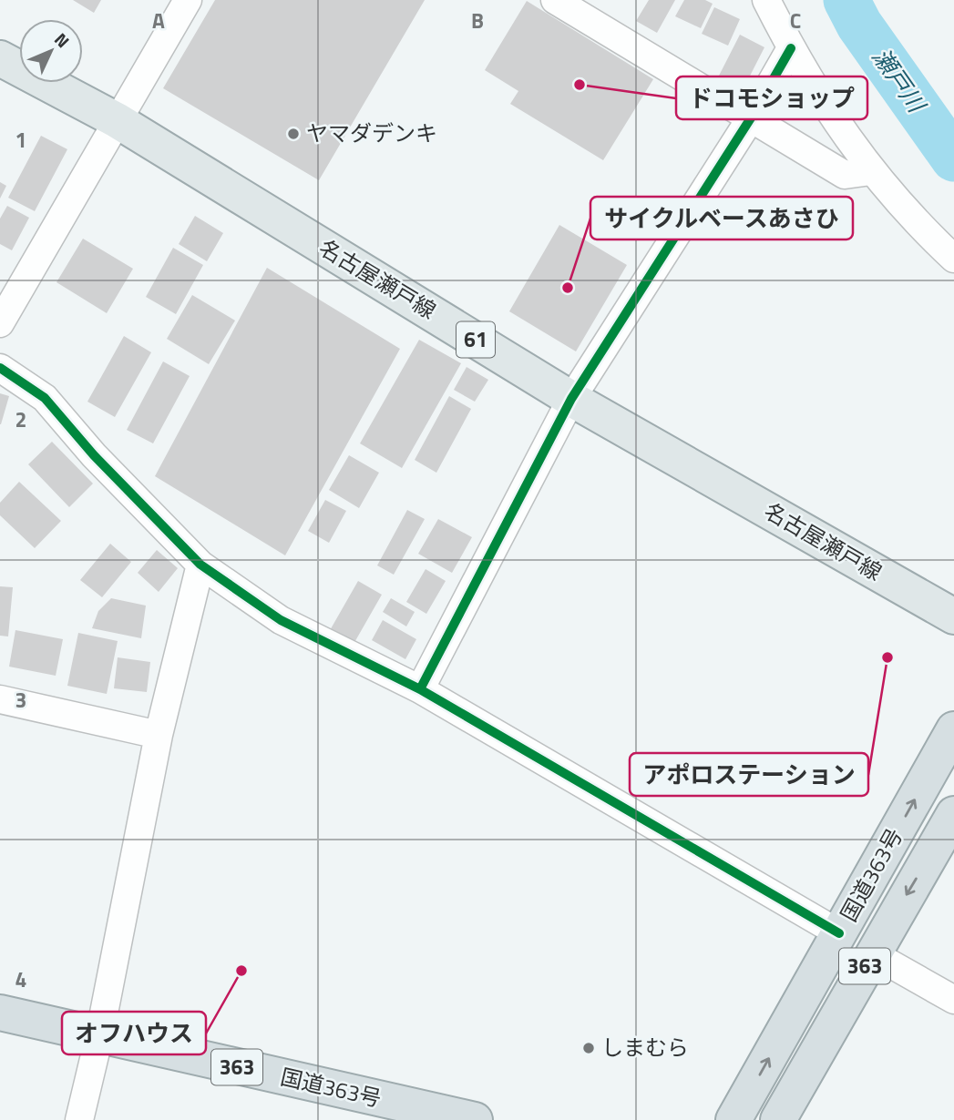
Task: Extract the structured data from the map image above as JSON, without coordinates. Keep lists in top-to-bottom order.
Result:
{
  "streets": {
    "highway": ["国道363号", "363"],
    "main road": ["名古屋瀬戸線", "61"]
  },
  "water": ["瀬戸川"],
  "places": [
    "ドコモショップ",
    "ヤマダデンキ",
    "サイクルベースあさひ",
    "アポロステーション",
    "オフハウス",
    "しまむら"
  ],
  "north": "top right",
  "grid": {
    "columns": ["A", "B", "C"],
    "rows": [
      "1",
      "2",
      "3",
      "4"
    ]
  }
}
